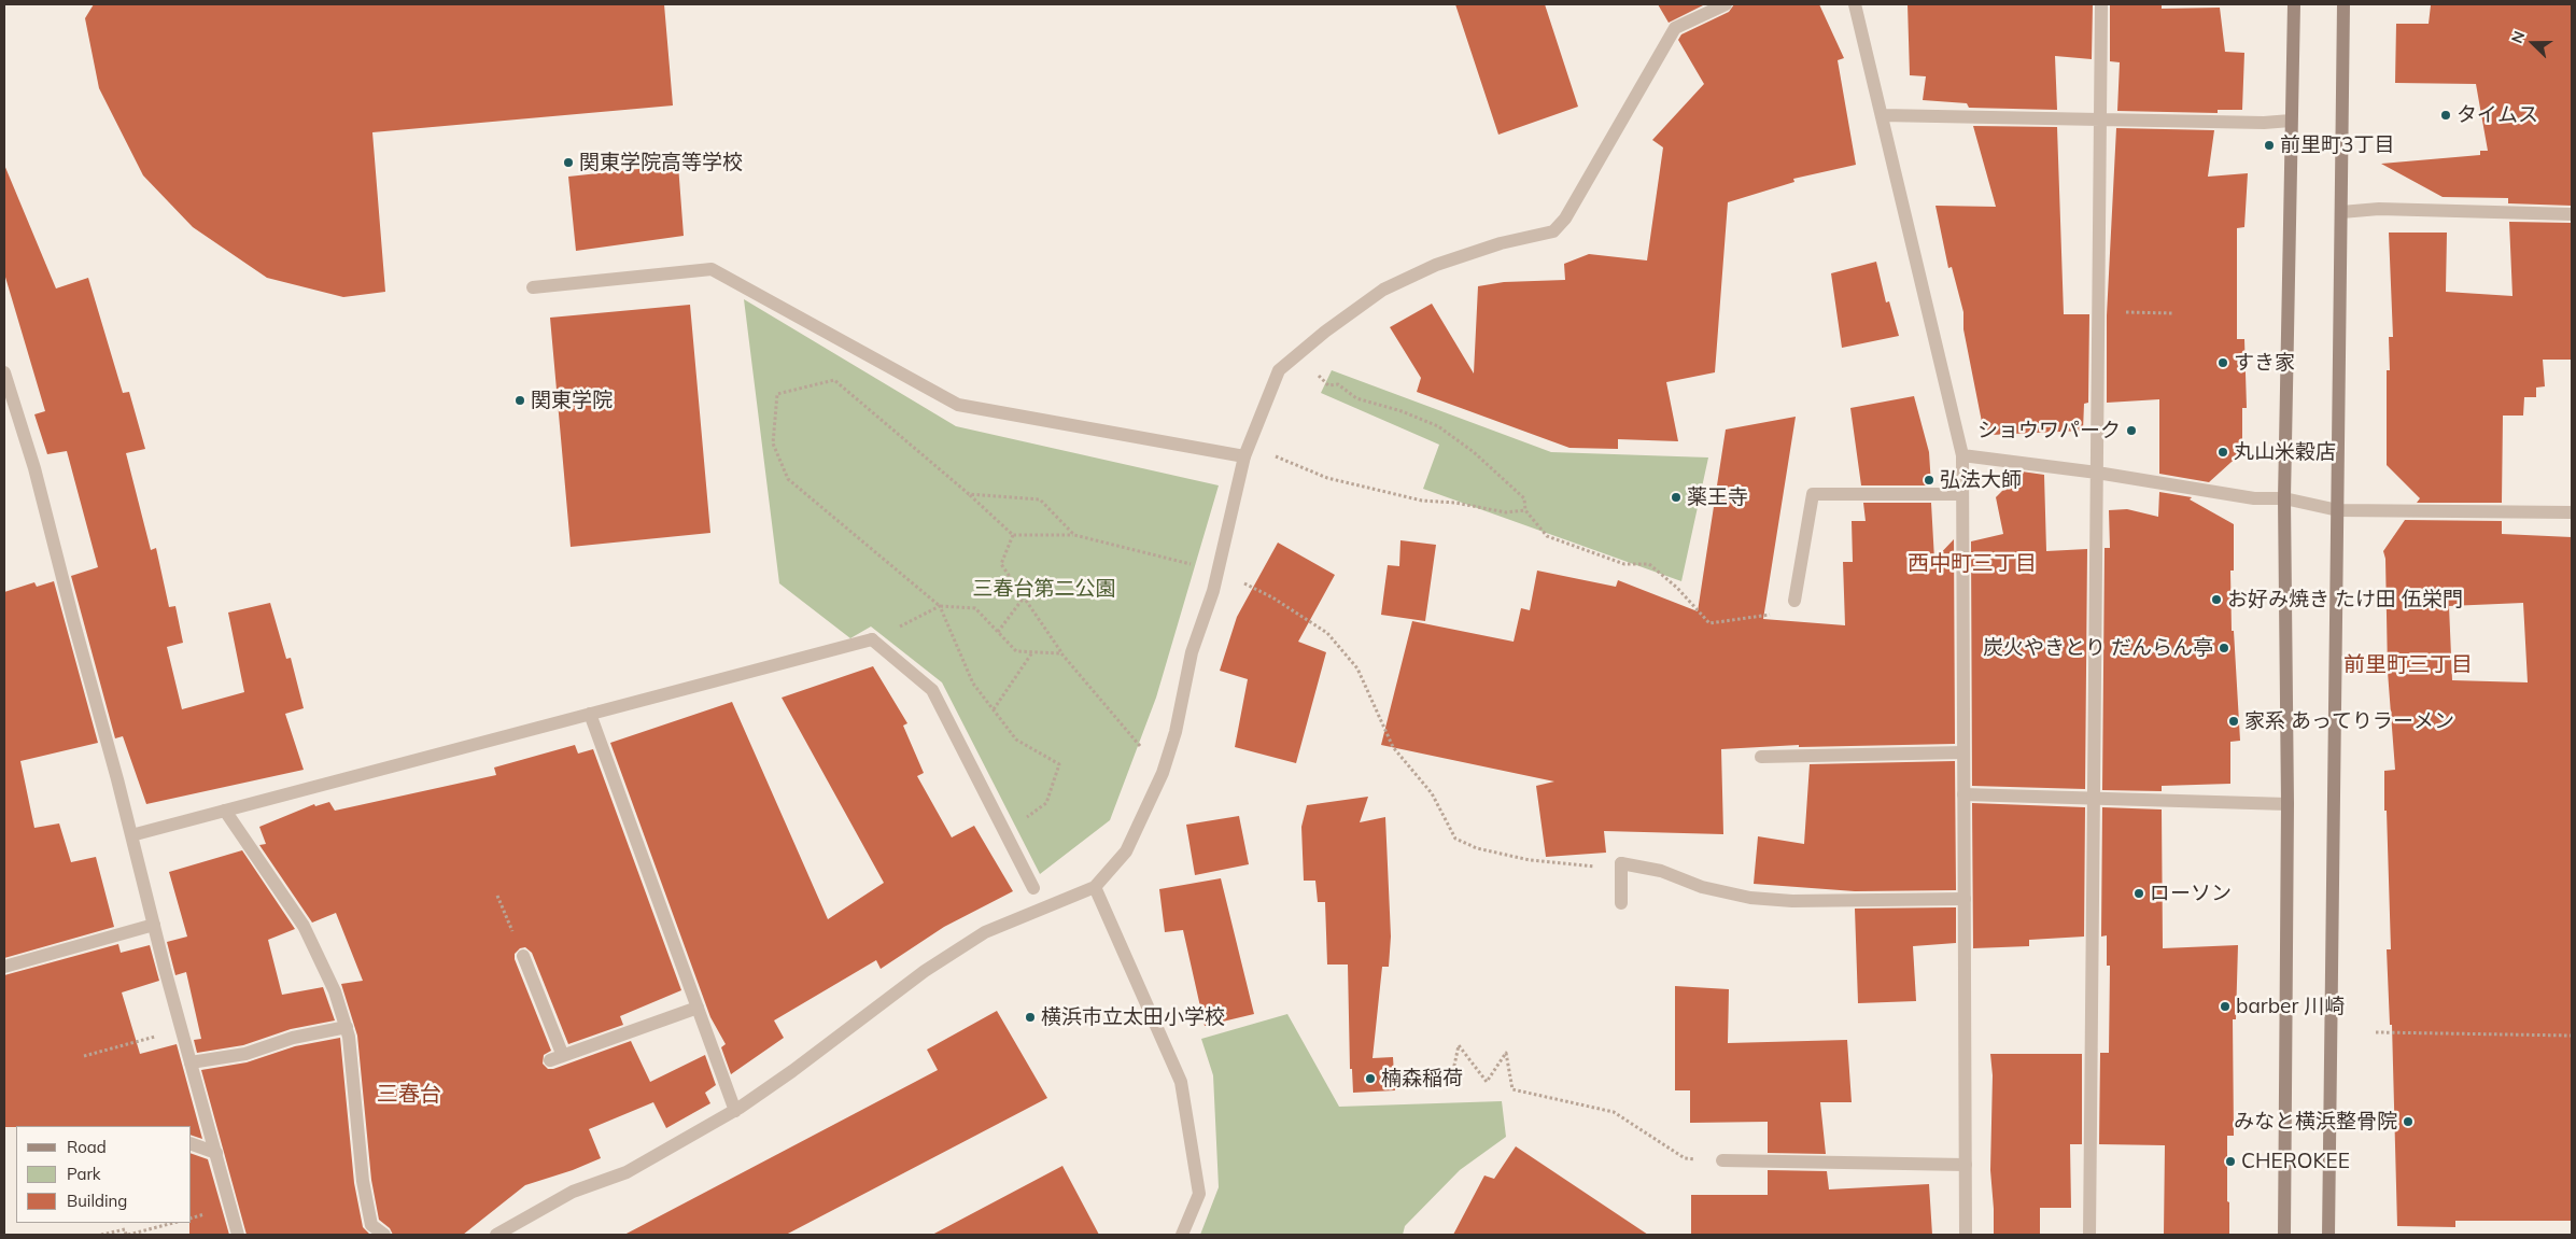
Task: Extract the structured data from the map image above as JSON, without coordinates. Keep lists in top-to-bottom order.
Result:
{
  "districts": ["西中町三丁目", "前里町三丁目", "三春台"],
  "parks": ["三春台第二公園"],
  "places": [
    "タイムス",
    "前里町3丁目",
    "関東学院高等学校",
    "すき家",
    "関東学院",
    "ショウワパーク",
    "丸山米穀店",
    "弘法大師",
    "薬王寺",
    "お好み焼き たけ田 伍栄門",
    "炭火やきとり だんらん亭",
    "家系 あってりラーメン",
    "ローソン",
    "barber 川崎",
    "横浜市立太田小学校",
    "楠森稲荷",
    "みなと横浜整骨院",
    "CHEROKEE"
  ],
  "legend": ["Road", "Park", "Building"],
  "north": "left"
}
